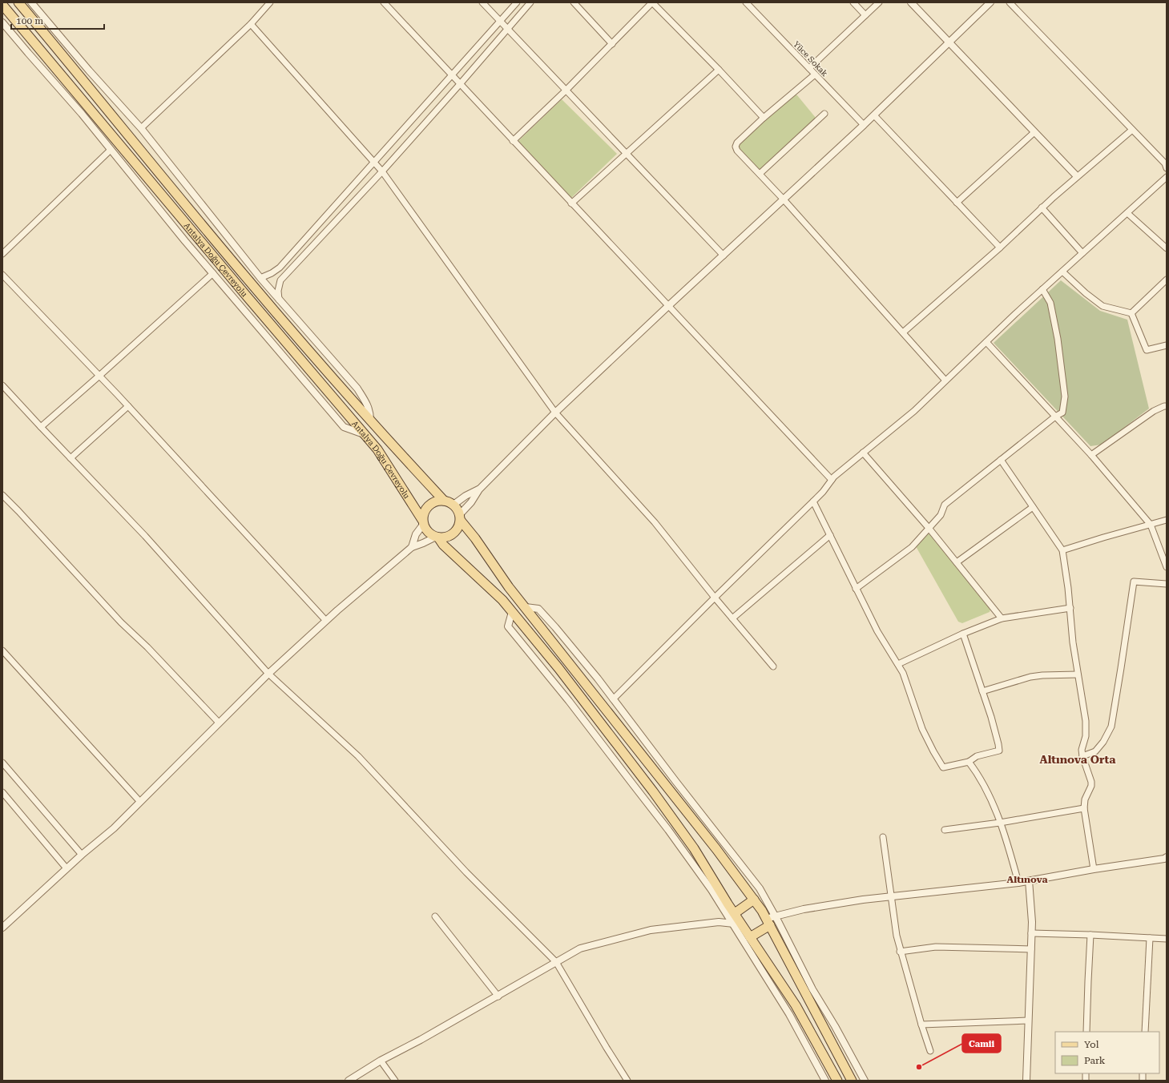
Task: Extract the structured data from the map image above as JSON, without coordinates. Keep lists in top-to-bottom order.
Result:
{
  "streets": {
    "main road": ["Antalya Doğu Çevreyolu"],
    "street": ["Yüce Sokak"]
  },
  "districts": ["Altınova Orta", "Altınova"],
  "places": ["Camii"],
  "legend": ["Yol", "Park"],
  "scale_bar": "100 m"
}
